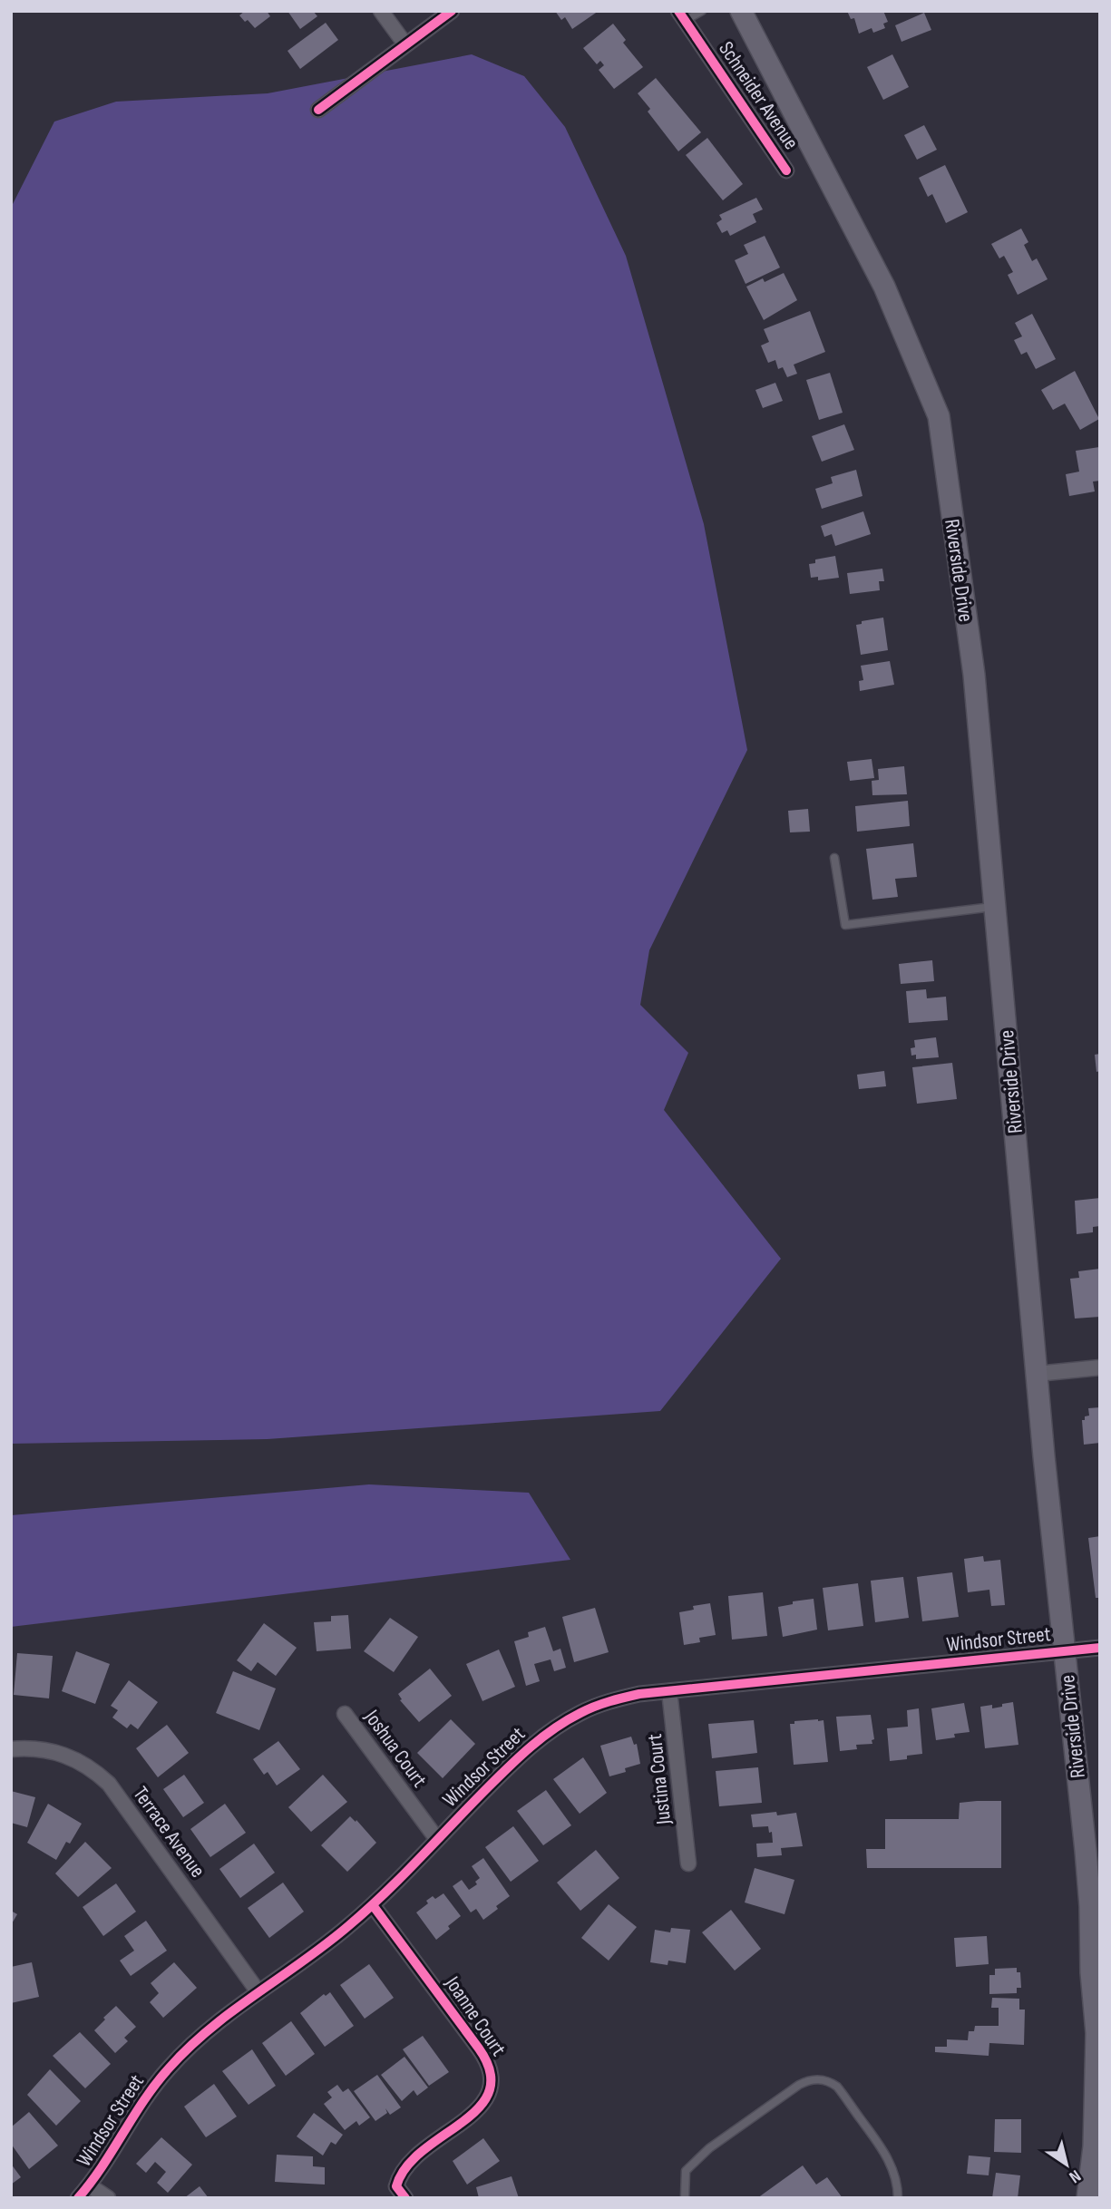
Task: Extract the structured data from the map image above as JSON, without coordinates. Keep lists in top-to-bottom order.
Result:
{
  "streets": {
    "main road": ["Riverside Drive"],
    "street": [
      "Schneider Avenue",
      "Windsor Street",
      "Joshua Court",
      "Justina Court",
      "Terrace Avenue",
      "Joanne Court"
    ]
  },
  "crossings": [
    ["Riverside Drive", "Windsor Street"],
    ["Windsor Street", "Joshua Court"],
    ["Windsor Street", "Justina Court"],
    ["Windsor Street", "Terrace Avenue"],
    ["Windsor Street", "Joanne Court"]
  ],
  "north": "bottom right"
}
